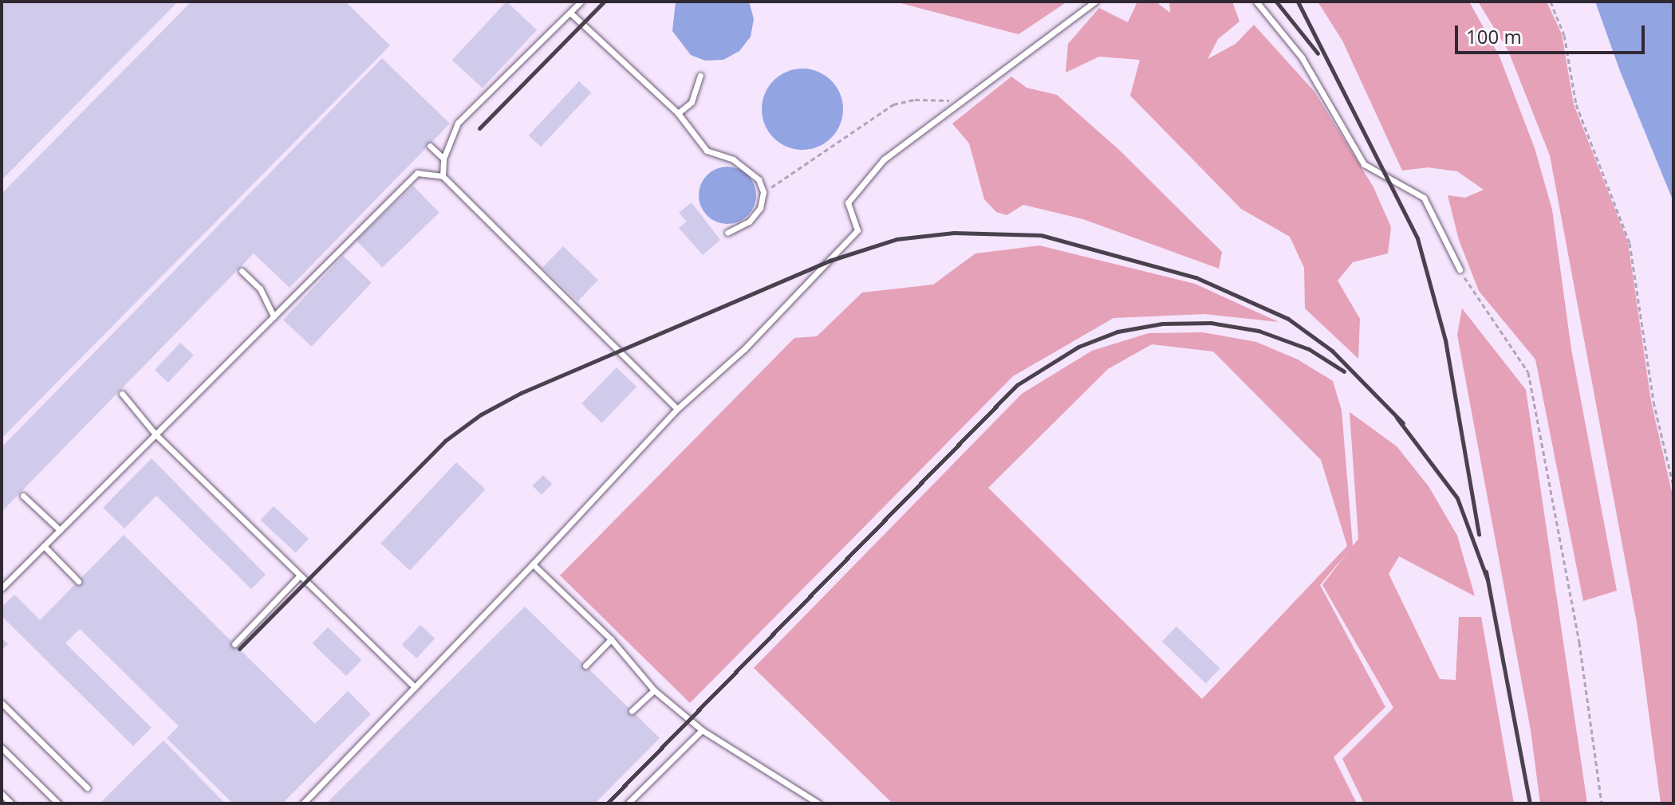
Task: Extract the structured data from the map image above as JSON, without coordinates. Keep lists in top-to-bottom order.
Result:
{
  "scale_bar": "100 m"
}
